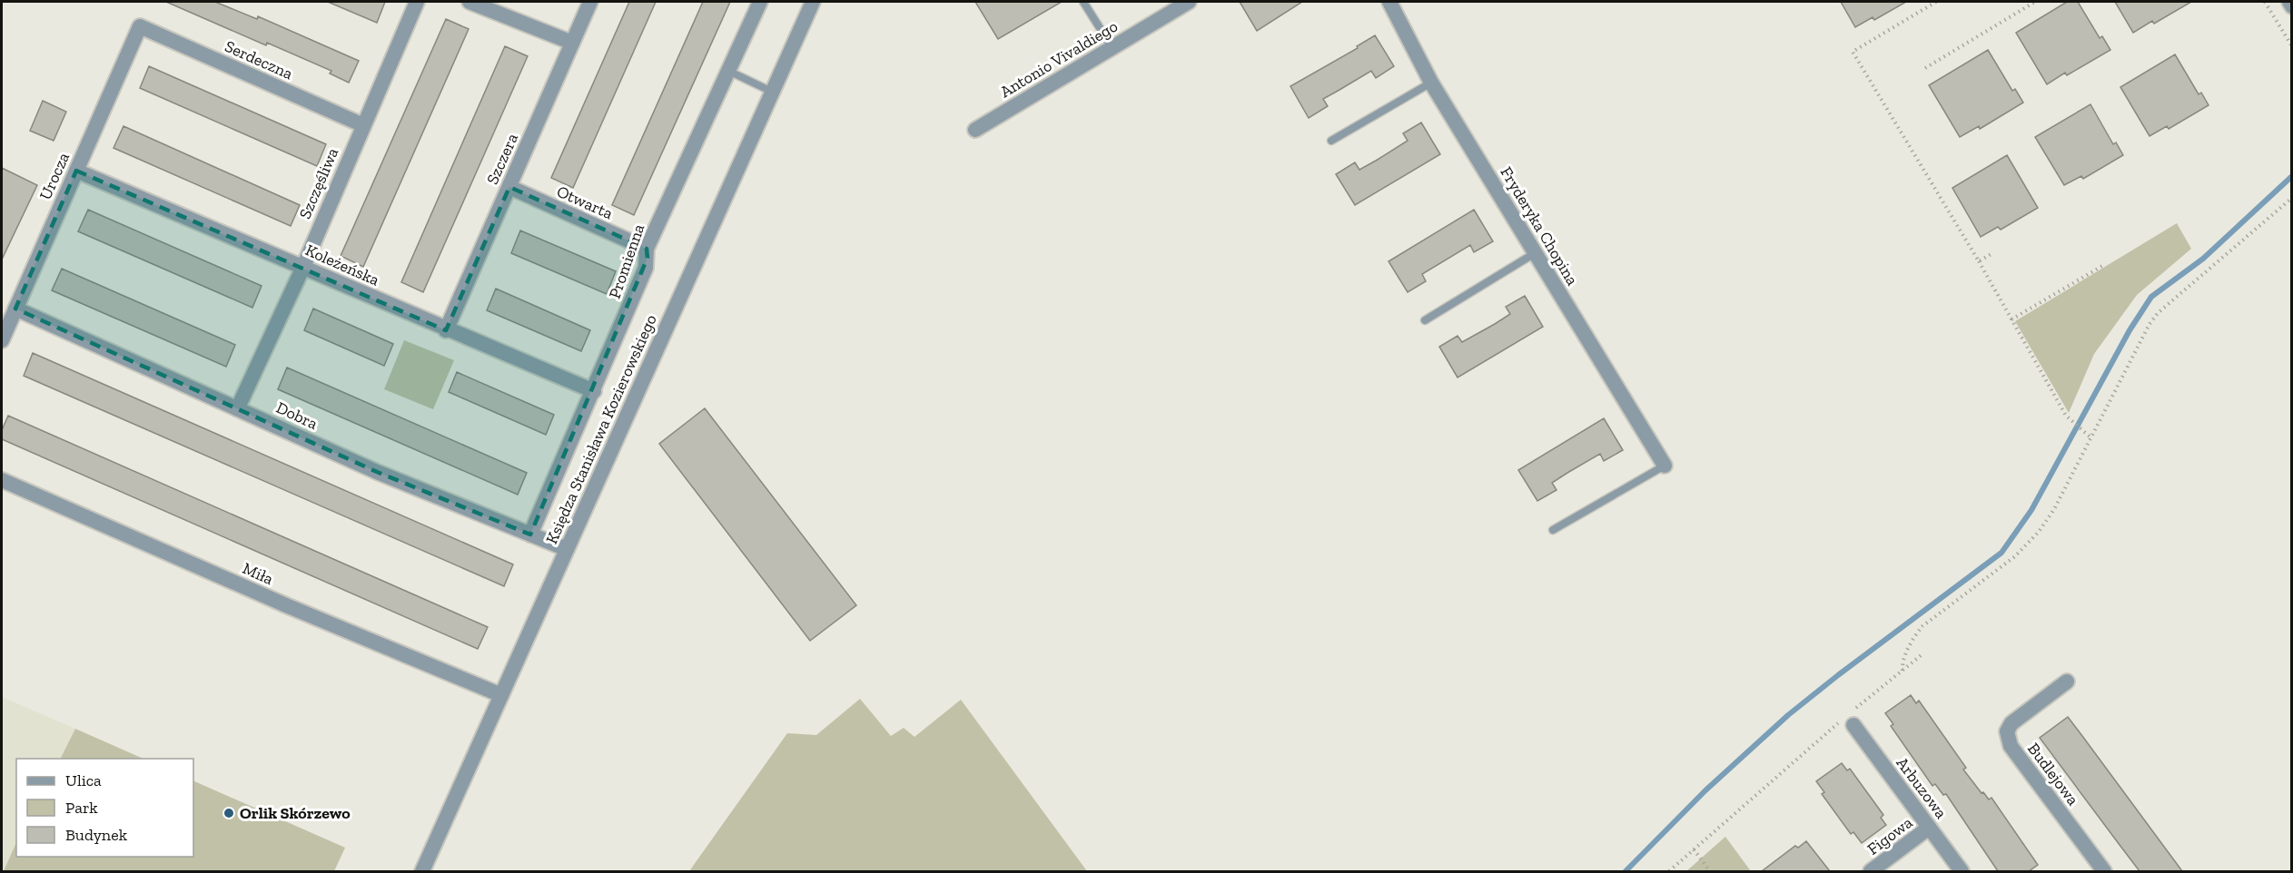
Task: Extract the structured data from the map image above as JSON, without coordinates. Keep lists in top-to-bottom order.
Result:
{
  "streets": {
    "street": [
      "Antonio Vivaldiego",
      "Serdeczna",
      "Szczera",
      "Urocza",
      "Szczęśliwa",
      "Otwarta",
      "Fryderyka Chopina",
      "Promienna",
      "Koleżeńska",
      "Dobra",
      "Księdza Stanisława Kozierowskiego",
      "Miła",
      "Budlejowa",
      "Arbuzowa",
      "Figowa"
    ]
  },
  "crossings": [
    ["Serdeczna", "Urocza"],
    ["Serdeczna", "Szczęśliwa"],
    ["Szczera", "Otwarta"],
    ["Szczera", "Koleżeńska"],
    ["Urocza", "Koleżeńska"],
    ["Urocza", "Dobra"],
    ["Szczęśliwa", "Koleżeńska"],
    ["Szczęśliwa", "Dobra"],
    ["Otwarta", "Promienna"],
    ["Promienna", "Koleżeńska"],
    ["Promienna", "Dobra"],
    ["Dobra", "Księdza Stanisława Kozierowskiego"],
    ["Księdza Stanisława Kozierowskiego", "Miła"],
    ["Arbuzowa", "Figowa"]
  ],
  "places": ["Orlik Skórzewo"],
  "legend": ["Ulica", "Park", "Budynek"]
}
